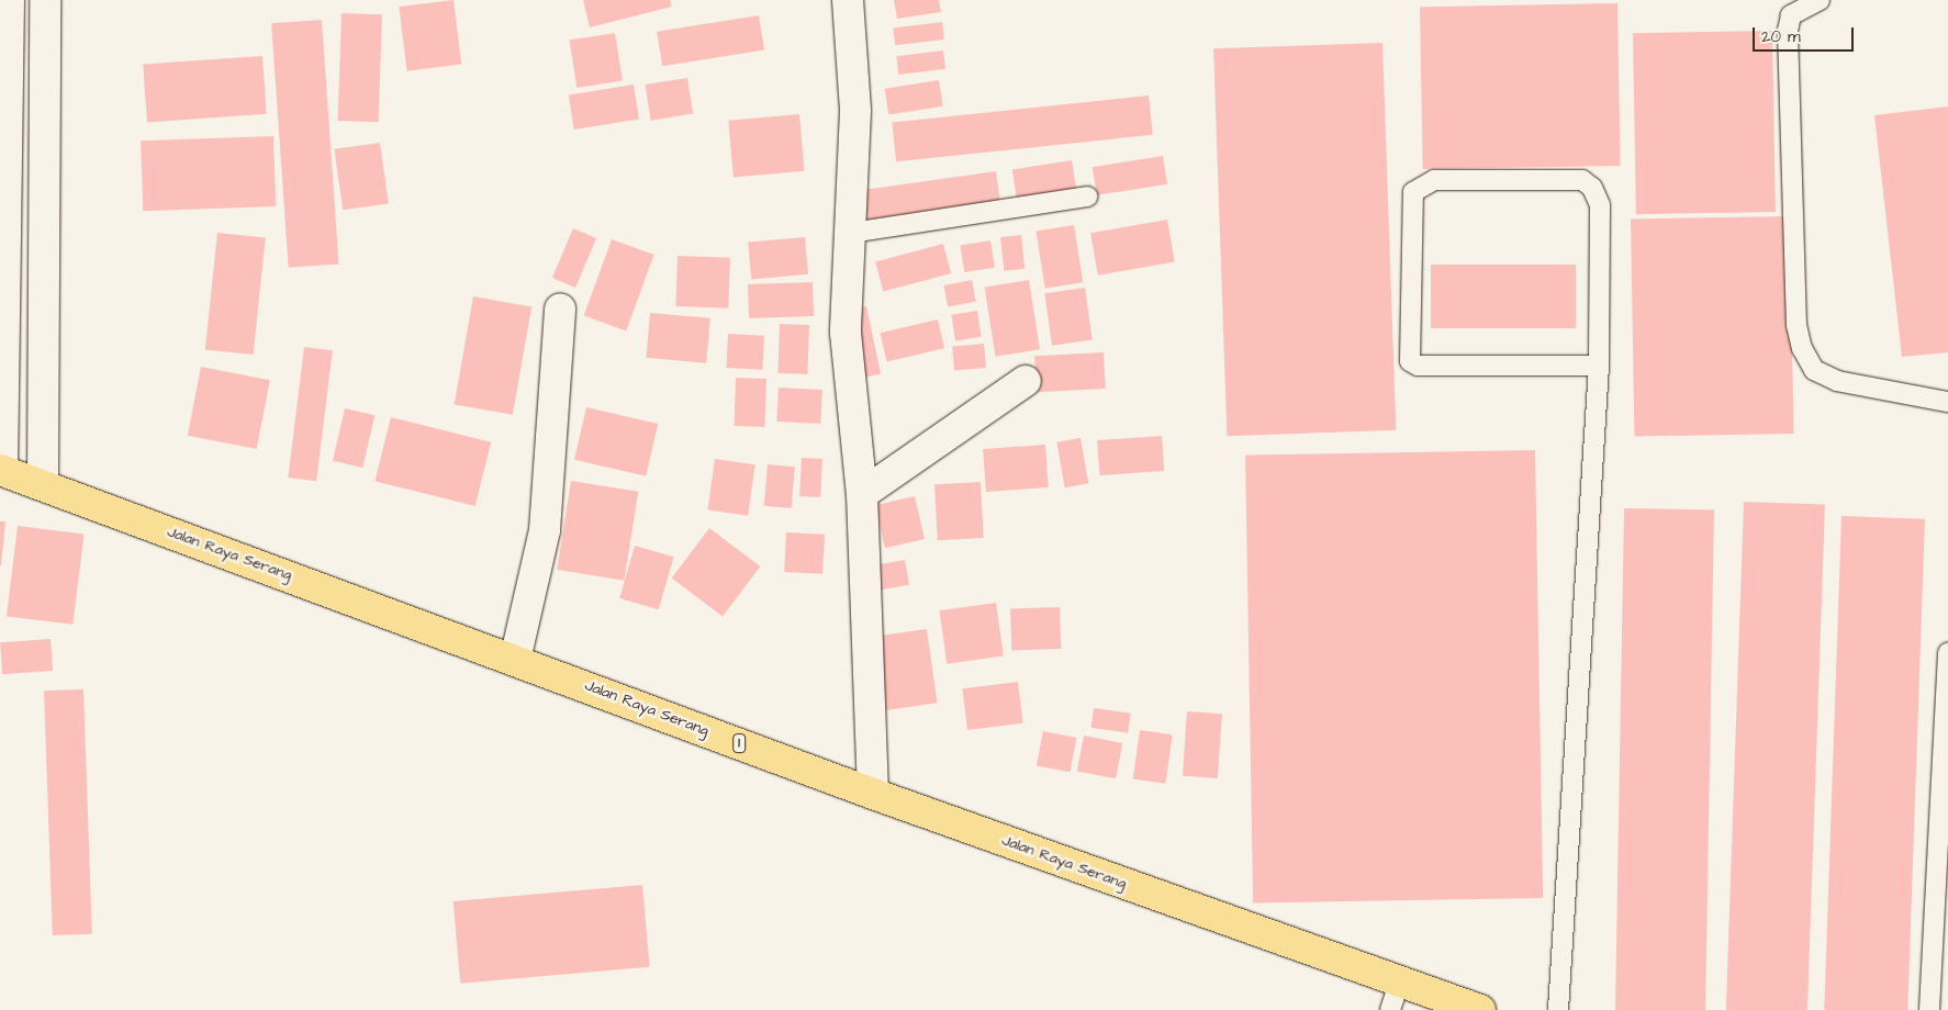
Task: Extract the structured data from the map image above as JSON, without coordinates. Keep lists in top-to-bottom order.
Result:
{
  "streets": {
    "highway": ["Jalan Raya Serang", "1"]
  },
  "scale_bar": "20 m"
}
